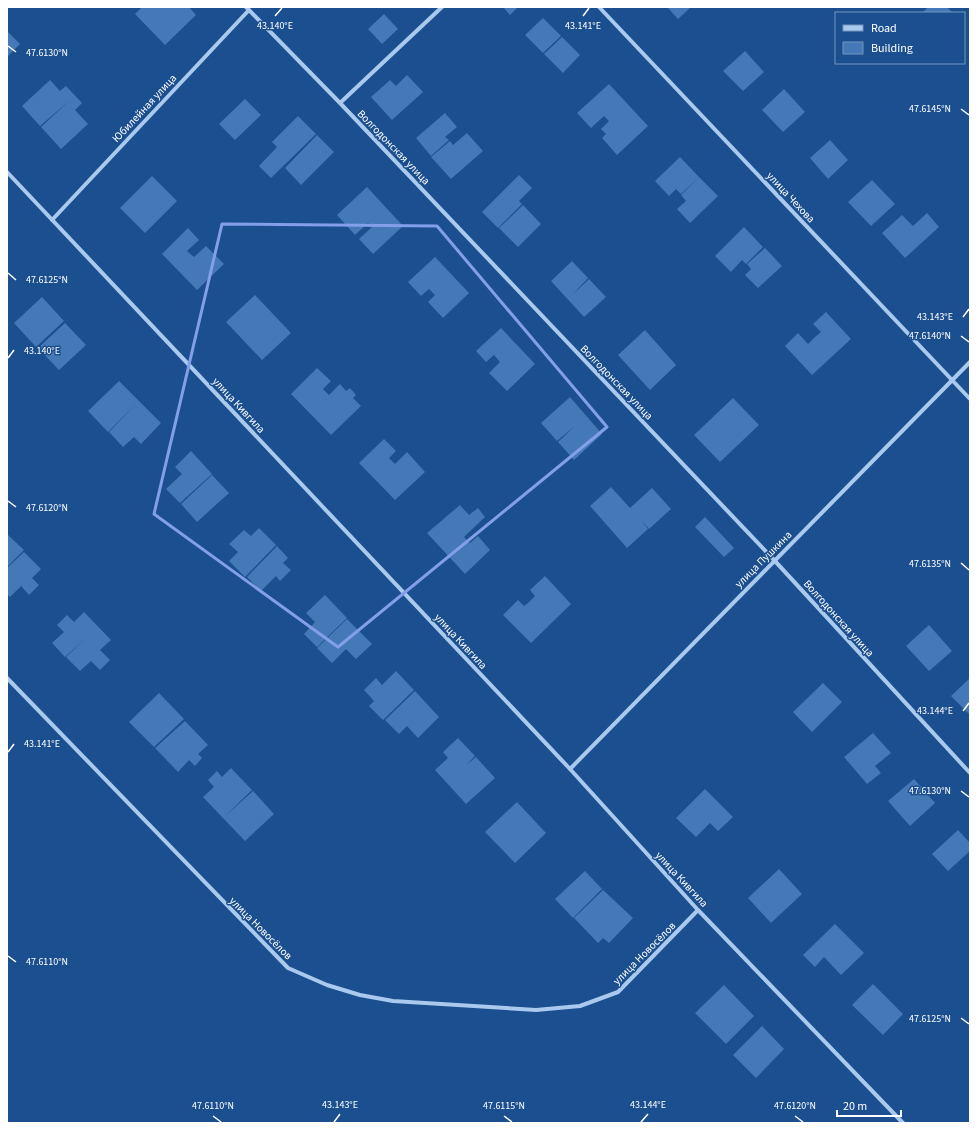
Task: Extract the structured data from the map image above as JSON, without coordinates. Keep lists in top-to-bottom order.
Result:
{
  "streets": {
    "street": [
      "Юбилейная улица",
      "Волгодонская улица",
      "улица Чехова",
      "улица Кивгила",
      "улица Пушкина",
      "улица Новосёлов"
    ]
  },
  "crossings": [
    ["Юбилейная улица", "Волгодонская улица"],
    ["Юбилейная улица", "улица Кивгила"],
    ["Волгодонская улица", "улица Пушкина"],
    ["улица Чехова", "улица Пушкина"],
    ["улица Кивгила", "улица Пушкина"],
    ["улица Кивгила", "улица Новосёлов"]
  ],
  "legend": ["Road", "Building"],
  "scale_bar": "20 m",
  "coordinates": [
    "43.140°E",
    "43.141°E",
    "47.6130°N",
    "47.6145°N",
    "47.6125°N",
    "43.143°E",
    "47.6140°N",
    "47.6120°N",
    "47.6135°N",
    "43.144°E",
    "47.6110°N",
    "47.6115°N"
  ]
}
